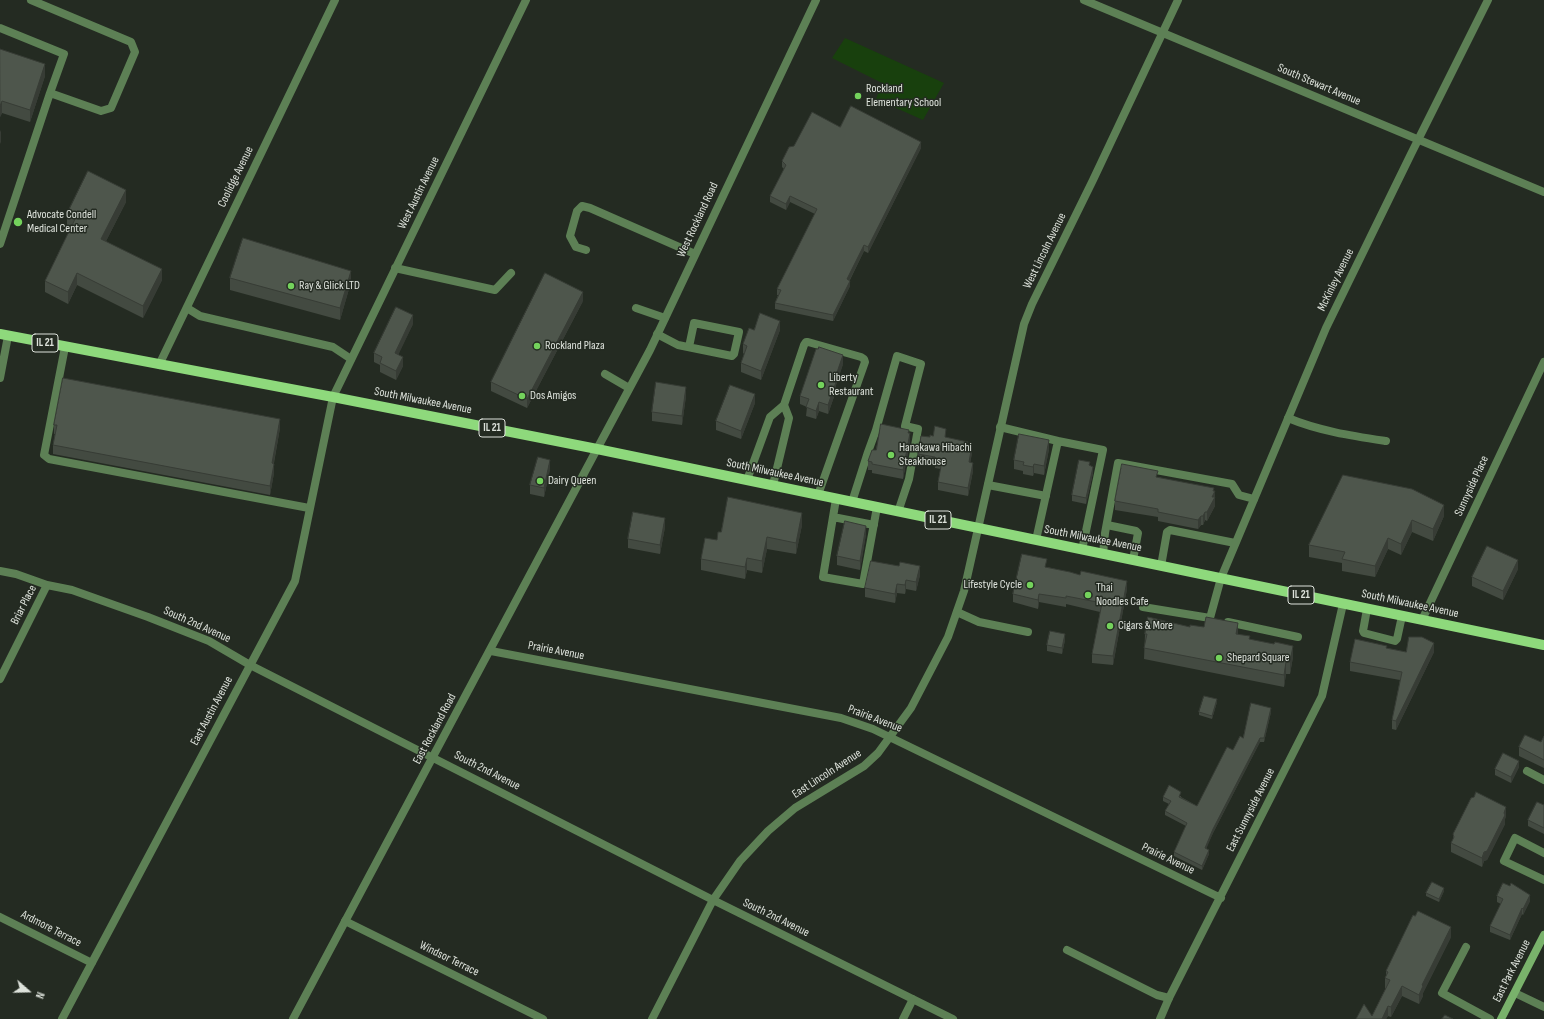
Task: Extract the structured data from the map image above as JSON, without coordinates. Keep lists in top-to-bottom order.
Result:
{
  "streets": {
    "main road": ["IL 21", "South Milwaukee Avenue", "East Park Avenue"],
    "street": [
      "South Stewart Avenue",
      "Coolidge Avenue",
      "West Austin Avenue",
      "West Rockland Road",
      "West Lincoln Avenue",
      "McKinley Avenue",
      "Sunnyside Place",
      "Briar Place",
      "South 2nd Avenue",
      "Prairie Avenue",
      "East Austin Avenue",
      "East Rockland Road",
      "East Lincoln Avenue",
      "East Sunnyside Avenue",
      "Ardmore Terrace",
      "Windsor Terrace"
    ]
  },
  "crossings": [
    ["South Stewart Avenue", "West Lincoln Avenue"],
    ["South Stewart Avenue", "McKinley Avenue"],
    ["Coolidge Avenue", "South Milwaukee Avenue"],
    ["West Austin Avenue", "South Milwaukee Avenue"],
    ["West Austin Avenue", "East Austin Avenue"],
    ["West Rockland Road", "South Milwaukee Avenue"],
    ["West Rockland Road", "East Rockland Road"],
    ["West Lincoln Avenue", "South Milwaukee Avenue"],
    ["West Lincoln Avenue", "East Lincoln Avenue"],
    ["McKinley Avenue", "South Milwaukee Avenue"],
    ["South Milwaukee Avenue", "Sunnyside Place"],
    ["South Milwaukee Avenue", "East Austin Avenue"],
    ["South Milwaukee Avenue", "East Rockland Road"],
    ["South Milwaukee Avenue", "East Lincoln Avenue"],
    ["South Milwaukee Avenue", "East Sunnyside Avenue"],
    ["Briar Place", "South 2nd Avenue"],
    ["South 2nd Avenue", "East Austin Avenue"],
    ["South 2nd Avenue", "East Rockland Road"],
    ["South 2nd Avenue", "East Lincoln Avenue"],
    ["Prairie Avenue", "East Rockland Road"],
    ["Prairie Avenue", "East Lincoln Avenue"],
    ["Prairie Avenue", "East Sunnyside Avenue"],
    ["East Austin Avenue", "Ardmore Terrace"],
    ["East Rockland Road", "Windsor Terrace"]
  ],
  "places": [
    "Rockland Elementary School",
    "Advocate Condell Medical Center",
    "Ray & Glick LTD",
    "Rockland Plaza",
    "Liberty Restaurant",
    "Dos Amigos",
    "Hanakawa Hibachi Steakhouse",
    "Dairy Queen",
    "Lifestyle Cycle",
    "Thai Noodles Cafe",
    "Cigars & More",
    "Shepard Square"
  ],
  "north": "right"
}
